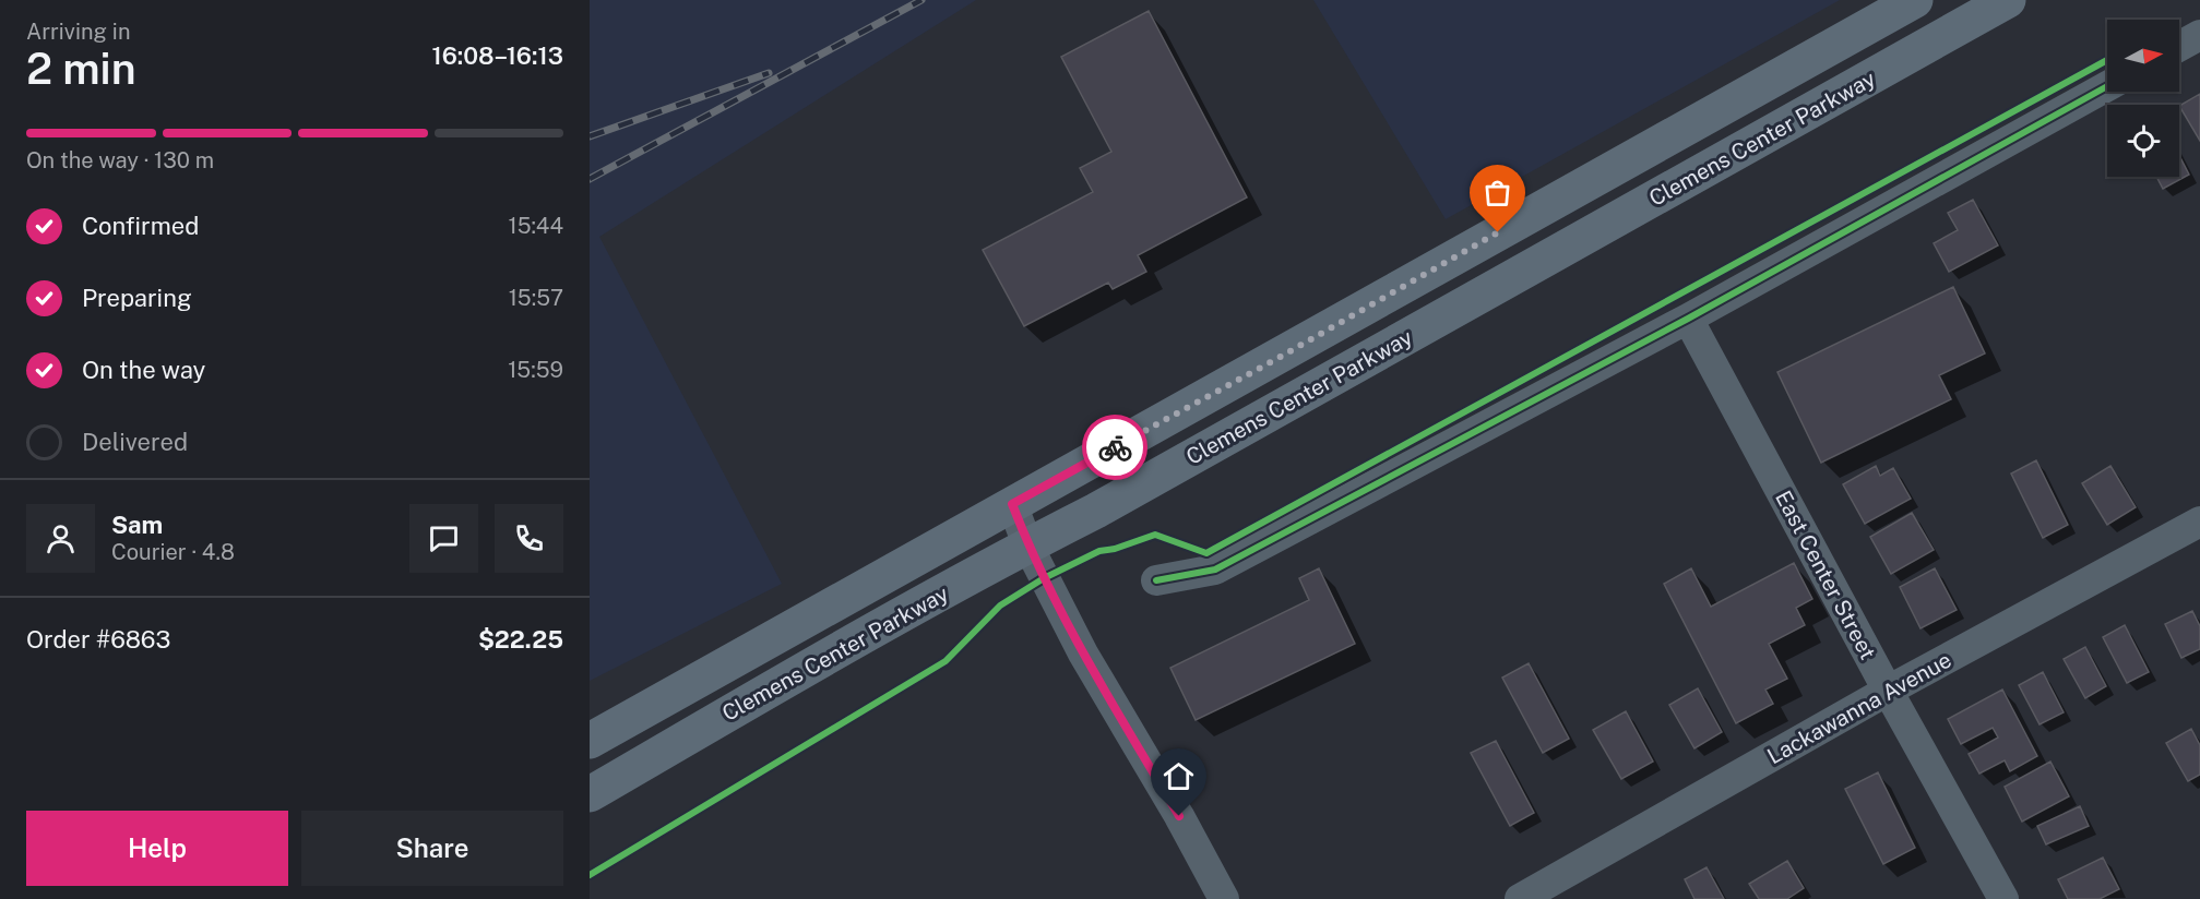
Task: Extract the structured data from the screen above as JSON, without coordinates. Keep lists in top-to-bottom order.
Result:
{
  "streets": {
    "main road": ["Clemens Center Parkway"],
    "street": ["East Center Street", "Lackawanna Avenue"]
  },
  "crossings": [
    ["East Center Street", "Lackawanna Avenue"]
  ],
  "north": "right",
  "page": {
    "heading": ["2 min", "Arriving in", "16:08–16:13"],
    "panel": [
      "Sam",
      "Courier · 4.8",
      "Order #6863",
      "$22.25"
    ],
    "bar": "On the way · 130 m",
    "list": [
      ["Confirmed", "15:44"],
      ["Preparing", "15:57"],
      ["On the way", "15:59"],
      "Delivered"
    ],
    "buttons": ["Help", "Share"]
  }
}
